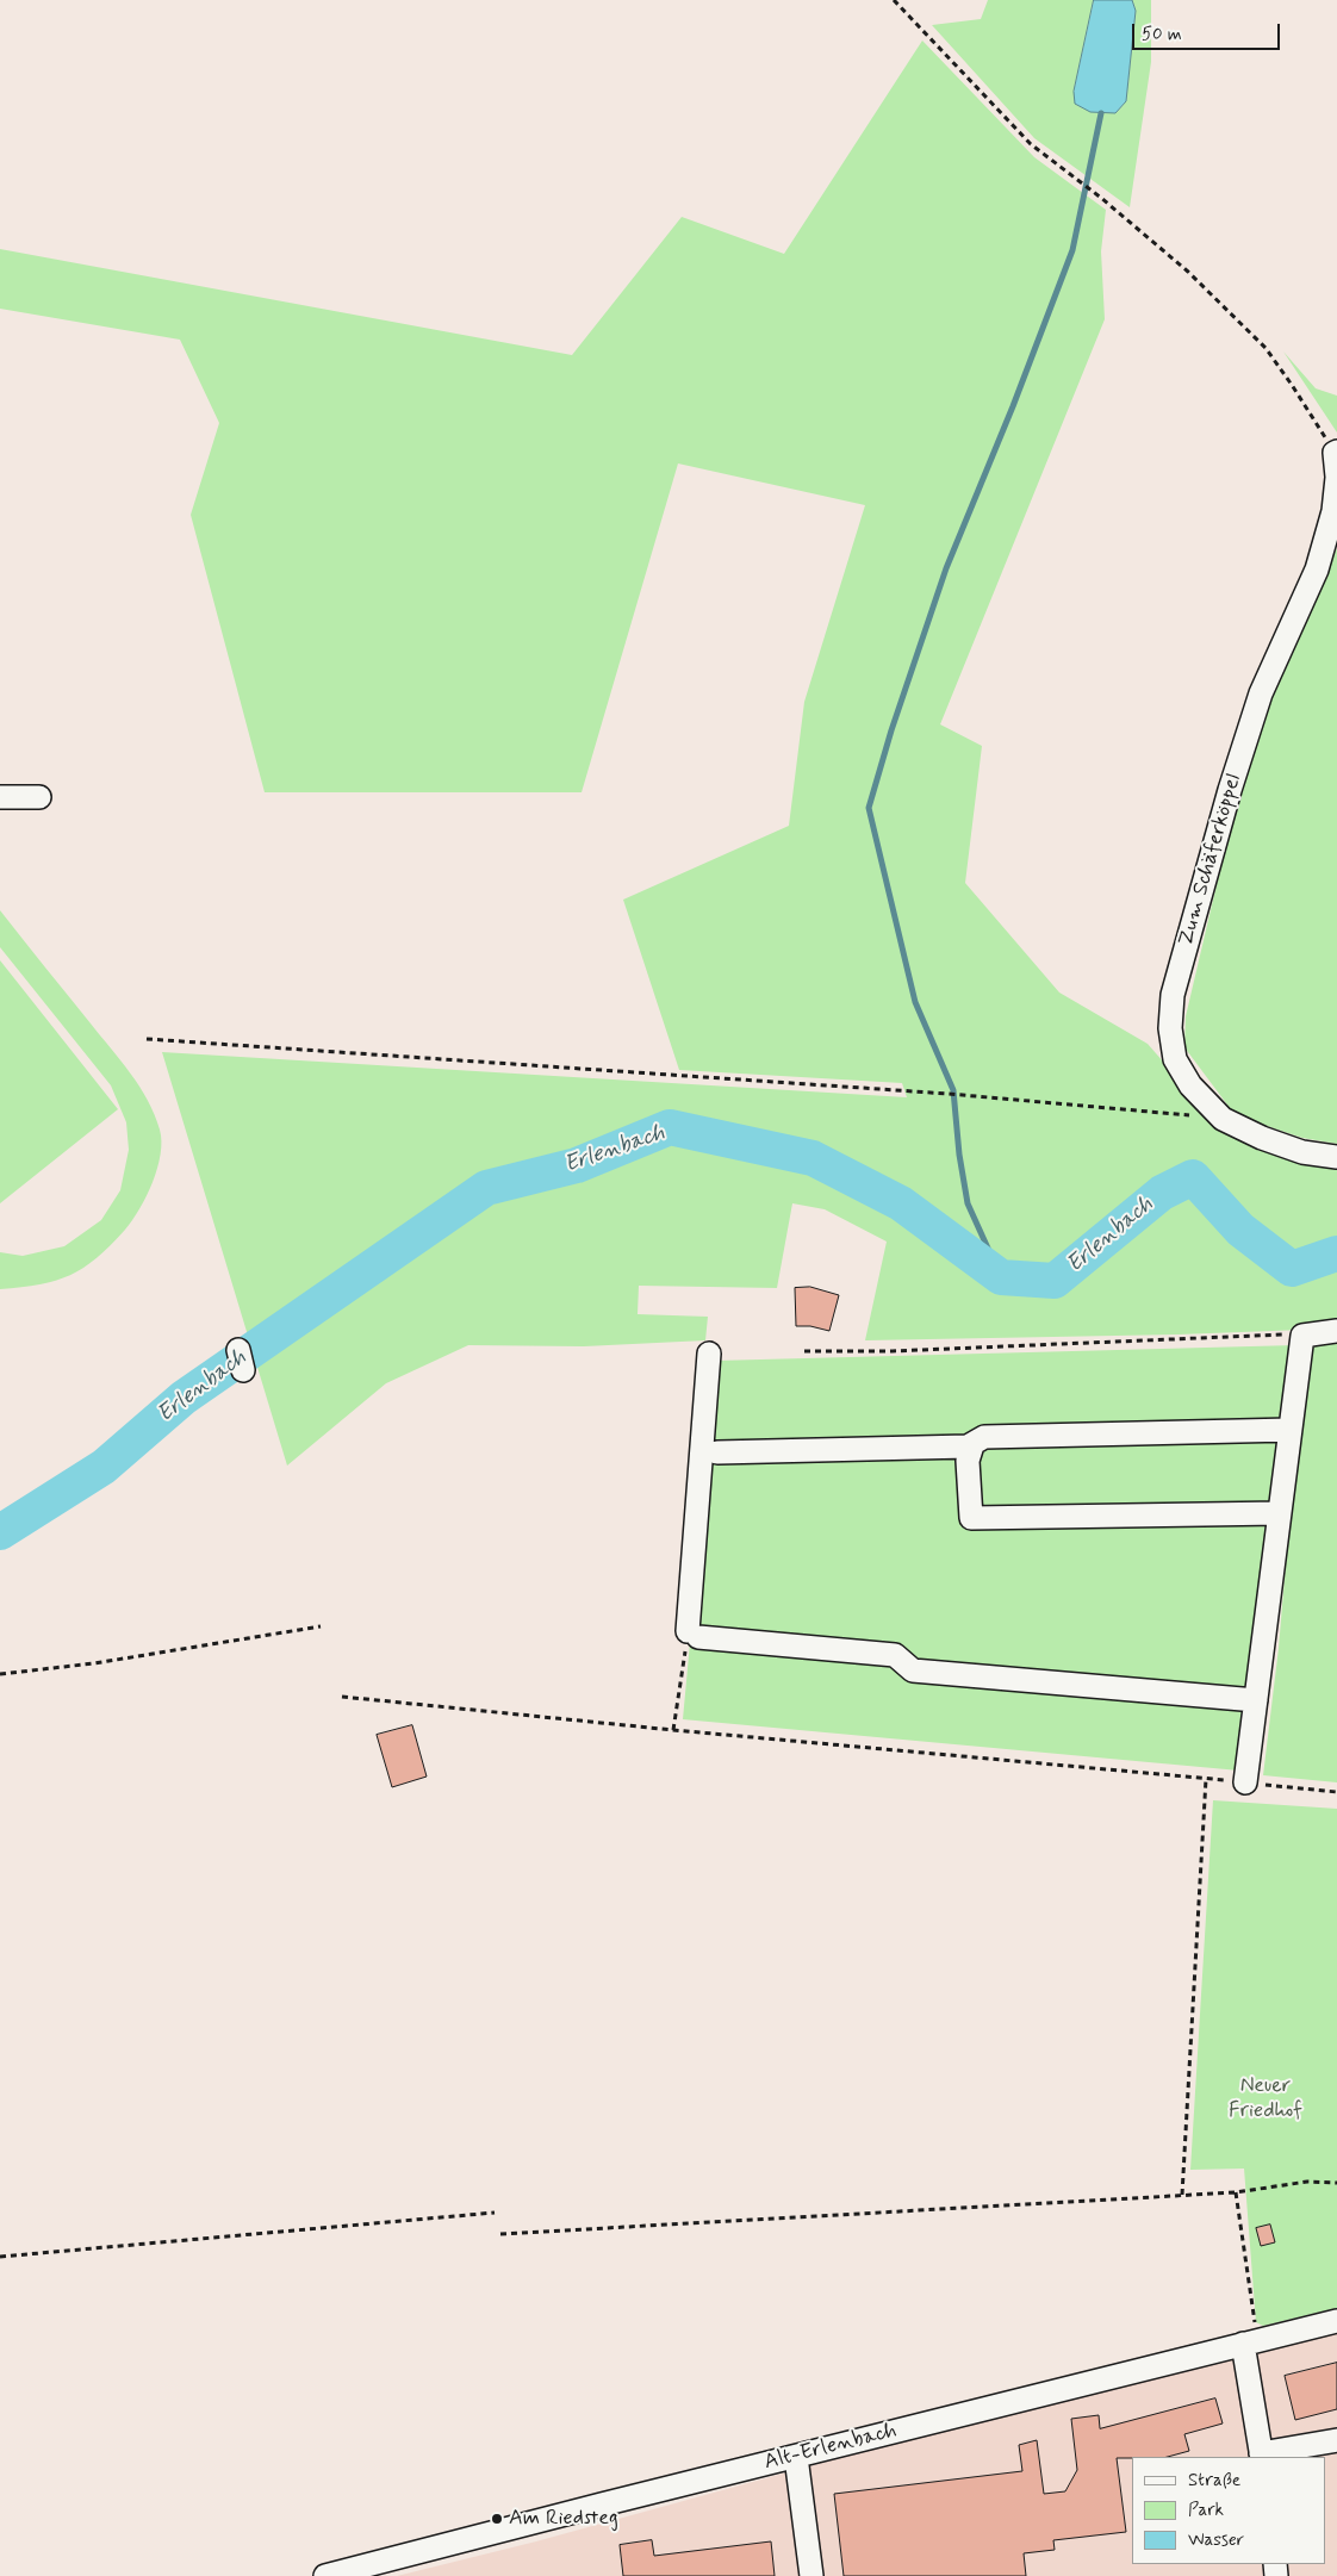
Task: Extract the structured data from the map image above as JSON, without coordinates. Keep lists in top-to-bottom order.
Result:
{
  "streets": {
    "street": ["Zum Schäferköppel", "Alt-Erlenbach"]
  },
  "water": ["Erlenbach"],
  "parks": ["Neuer Friedhof"],
  "places": ["Am Riedsteg"],
  "legend": ["Straße", "Park", "Wasser"],
  "scale_bar": "50 m"
}
